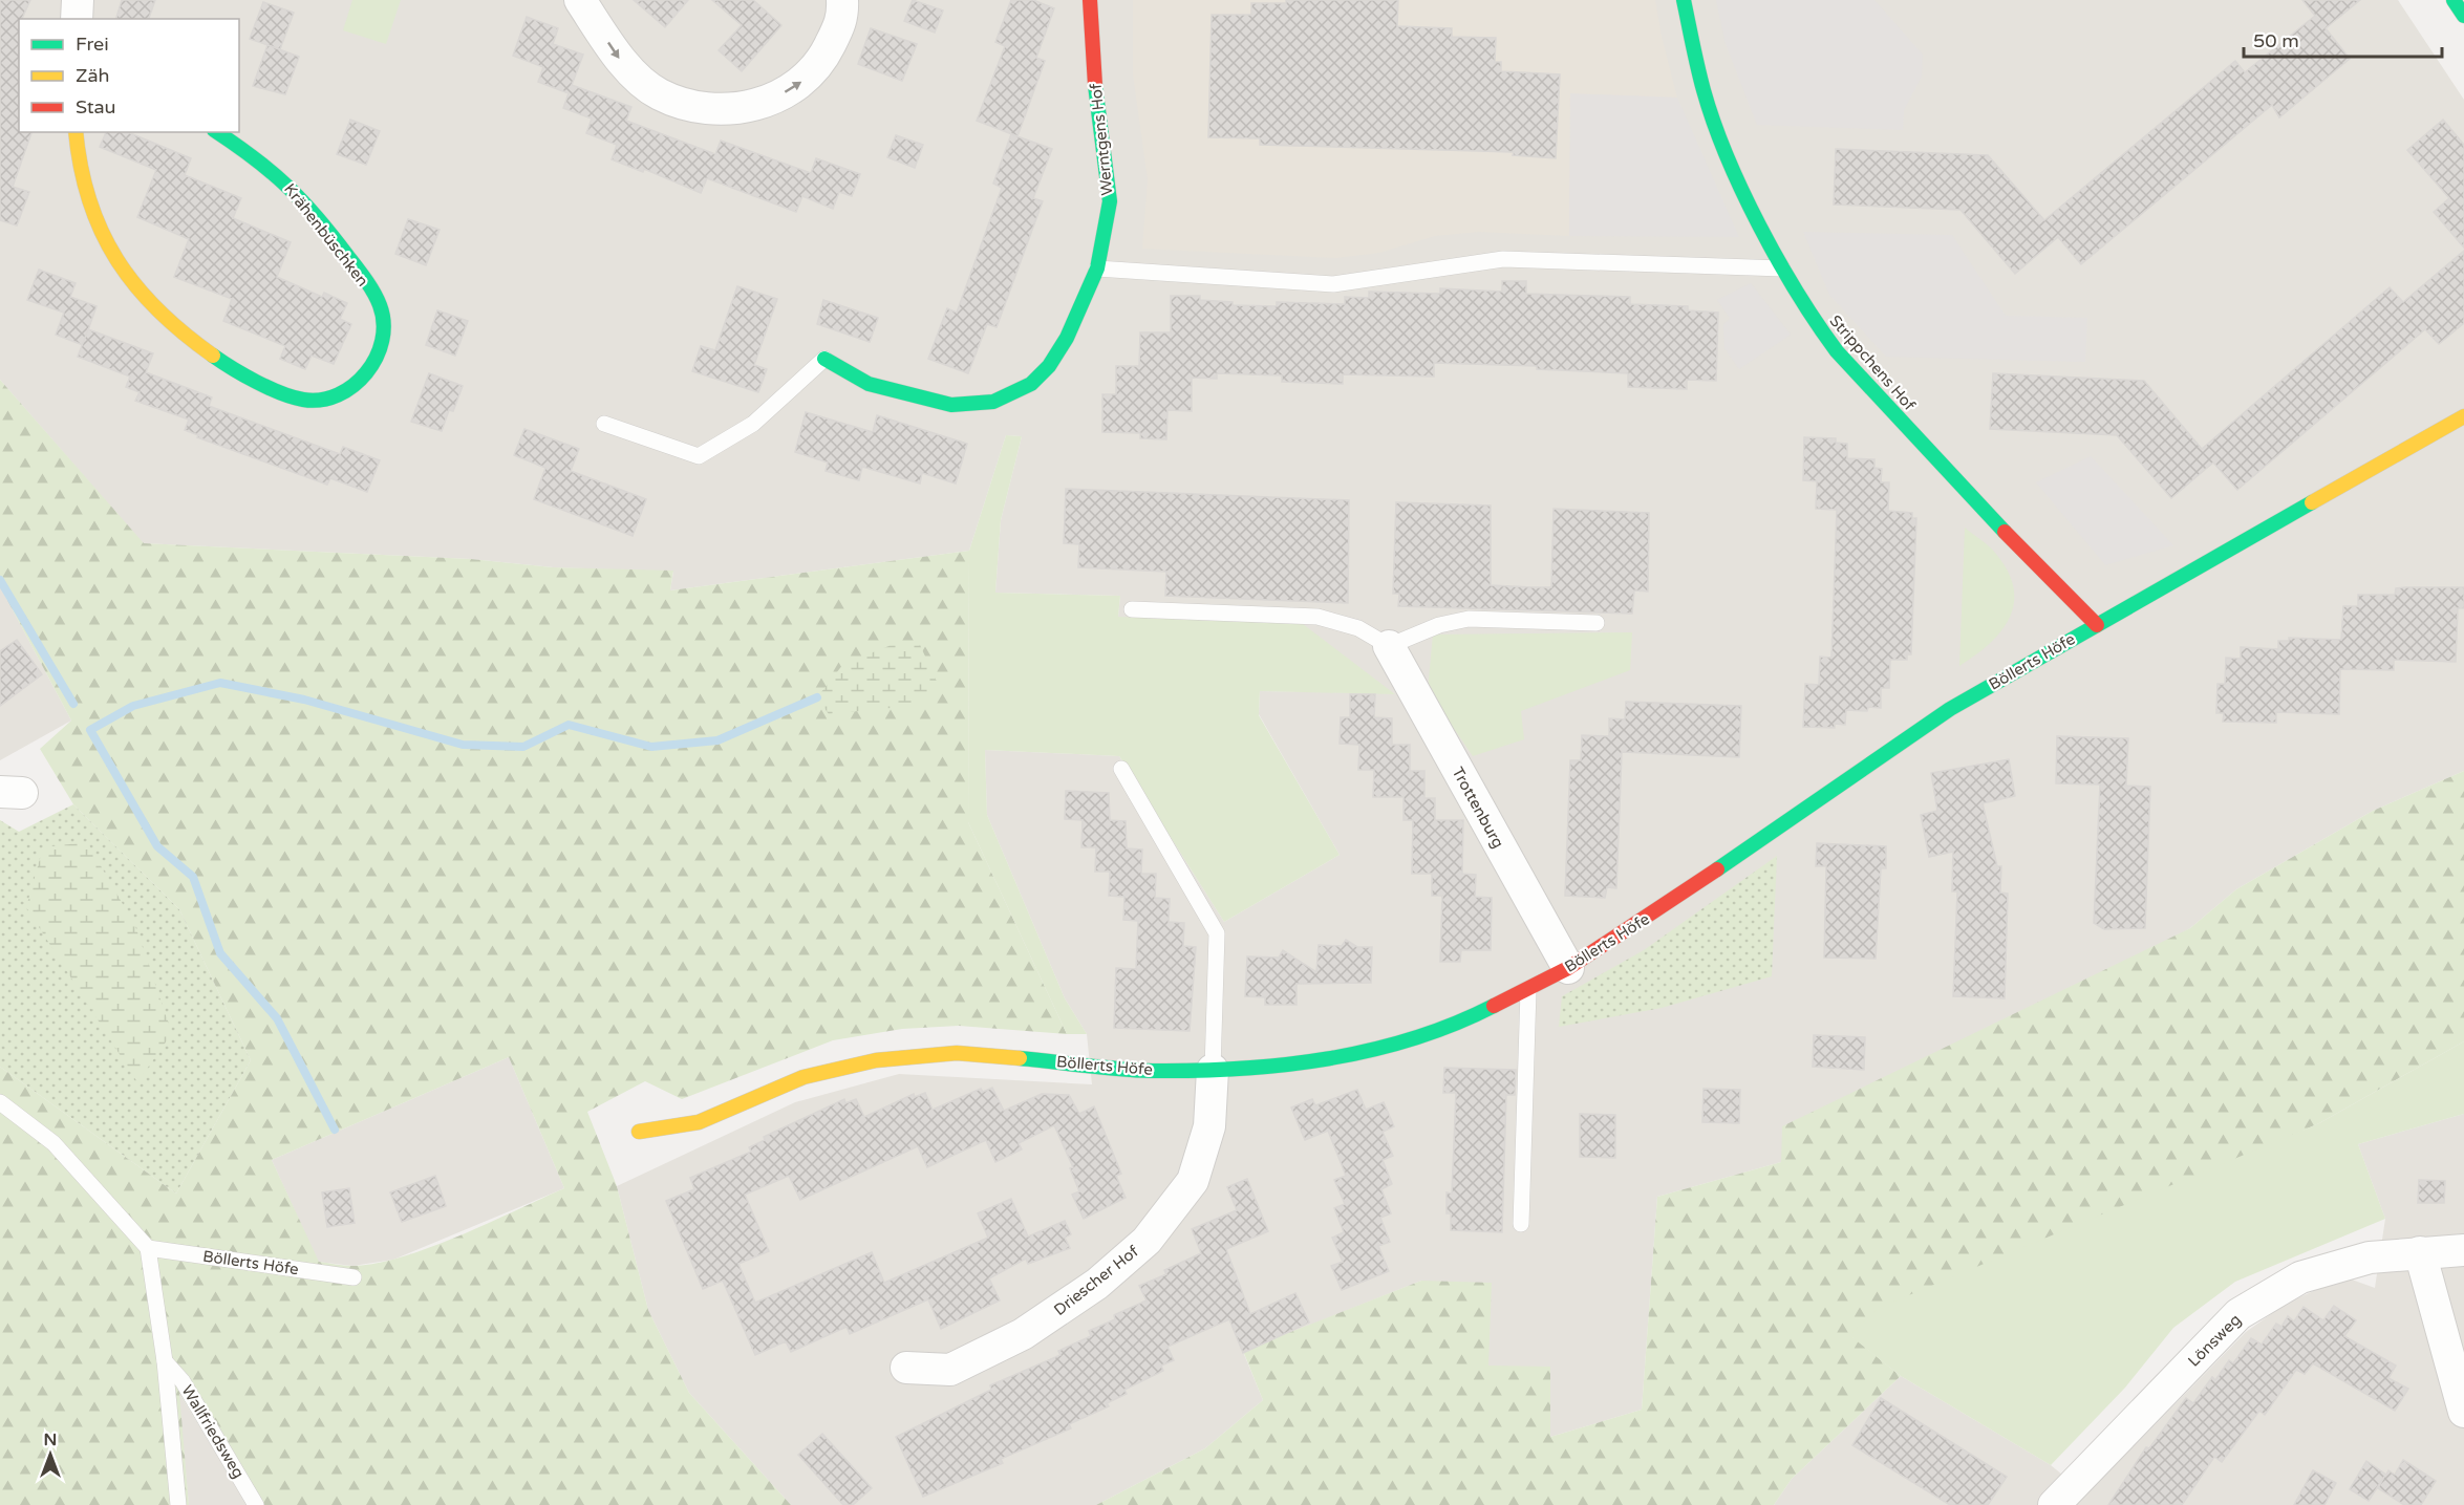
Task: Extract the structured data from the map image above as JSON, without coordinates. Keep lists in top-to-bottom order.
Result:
{
  "streets": {
    "street": [
      "Werntgens Hof",
      "Krähenbüschken",
      "Strippchens Hof",
      "Böllerts Höfe",
      "Trottenburg",
      "Driescher Hof",
      "Lönsweg"
    ],
    "lane": ["Wallfriedsweg"]
  },
  "crossings": [
    ["Strippchens Hof", "Böllerts Höfe"],
    ["Böllerts Höfe", "Trottenburg"],
    ["Böllerts Höfe", "Driescher Hof"]
  ],
  "legend": ["Frei", "Zäh", "Stau"],
  "scale_bar": "50 m",
  "north": "top"
}
